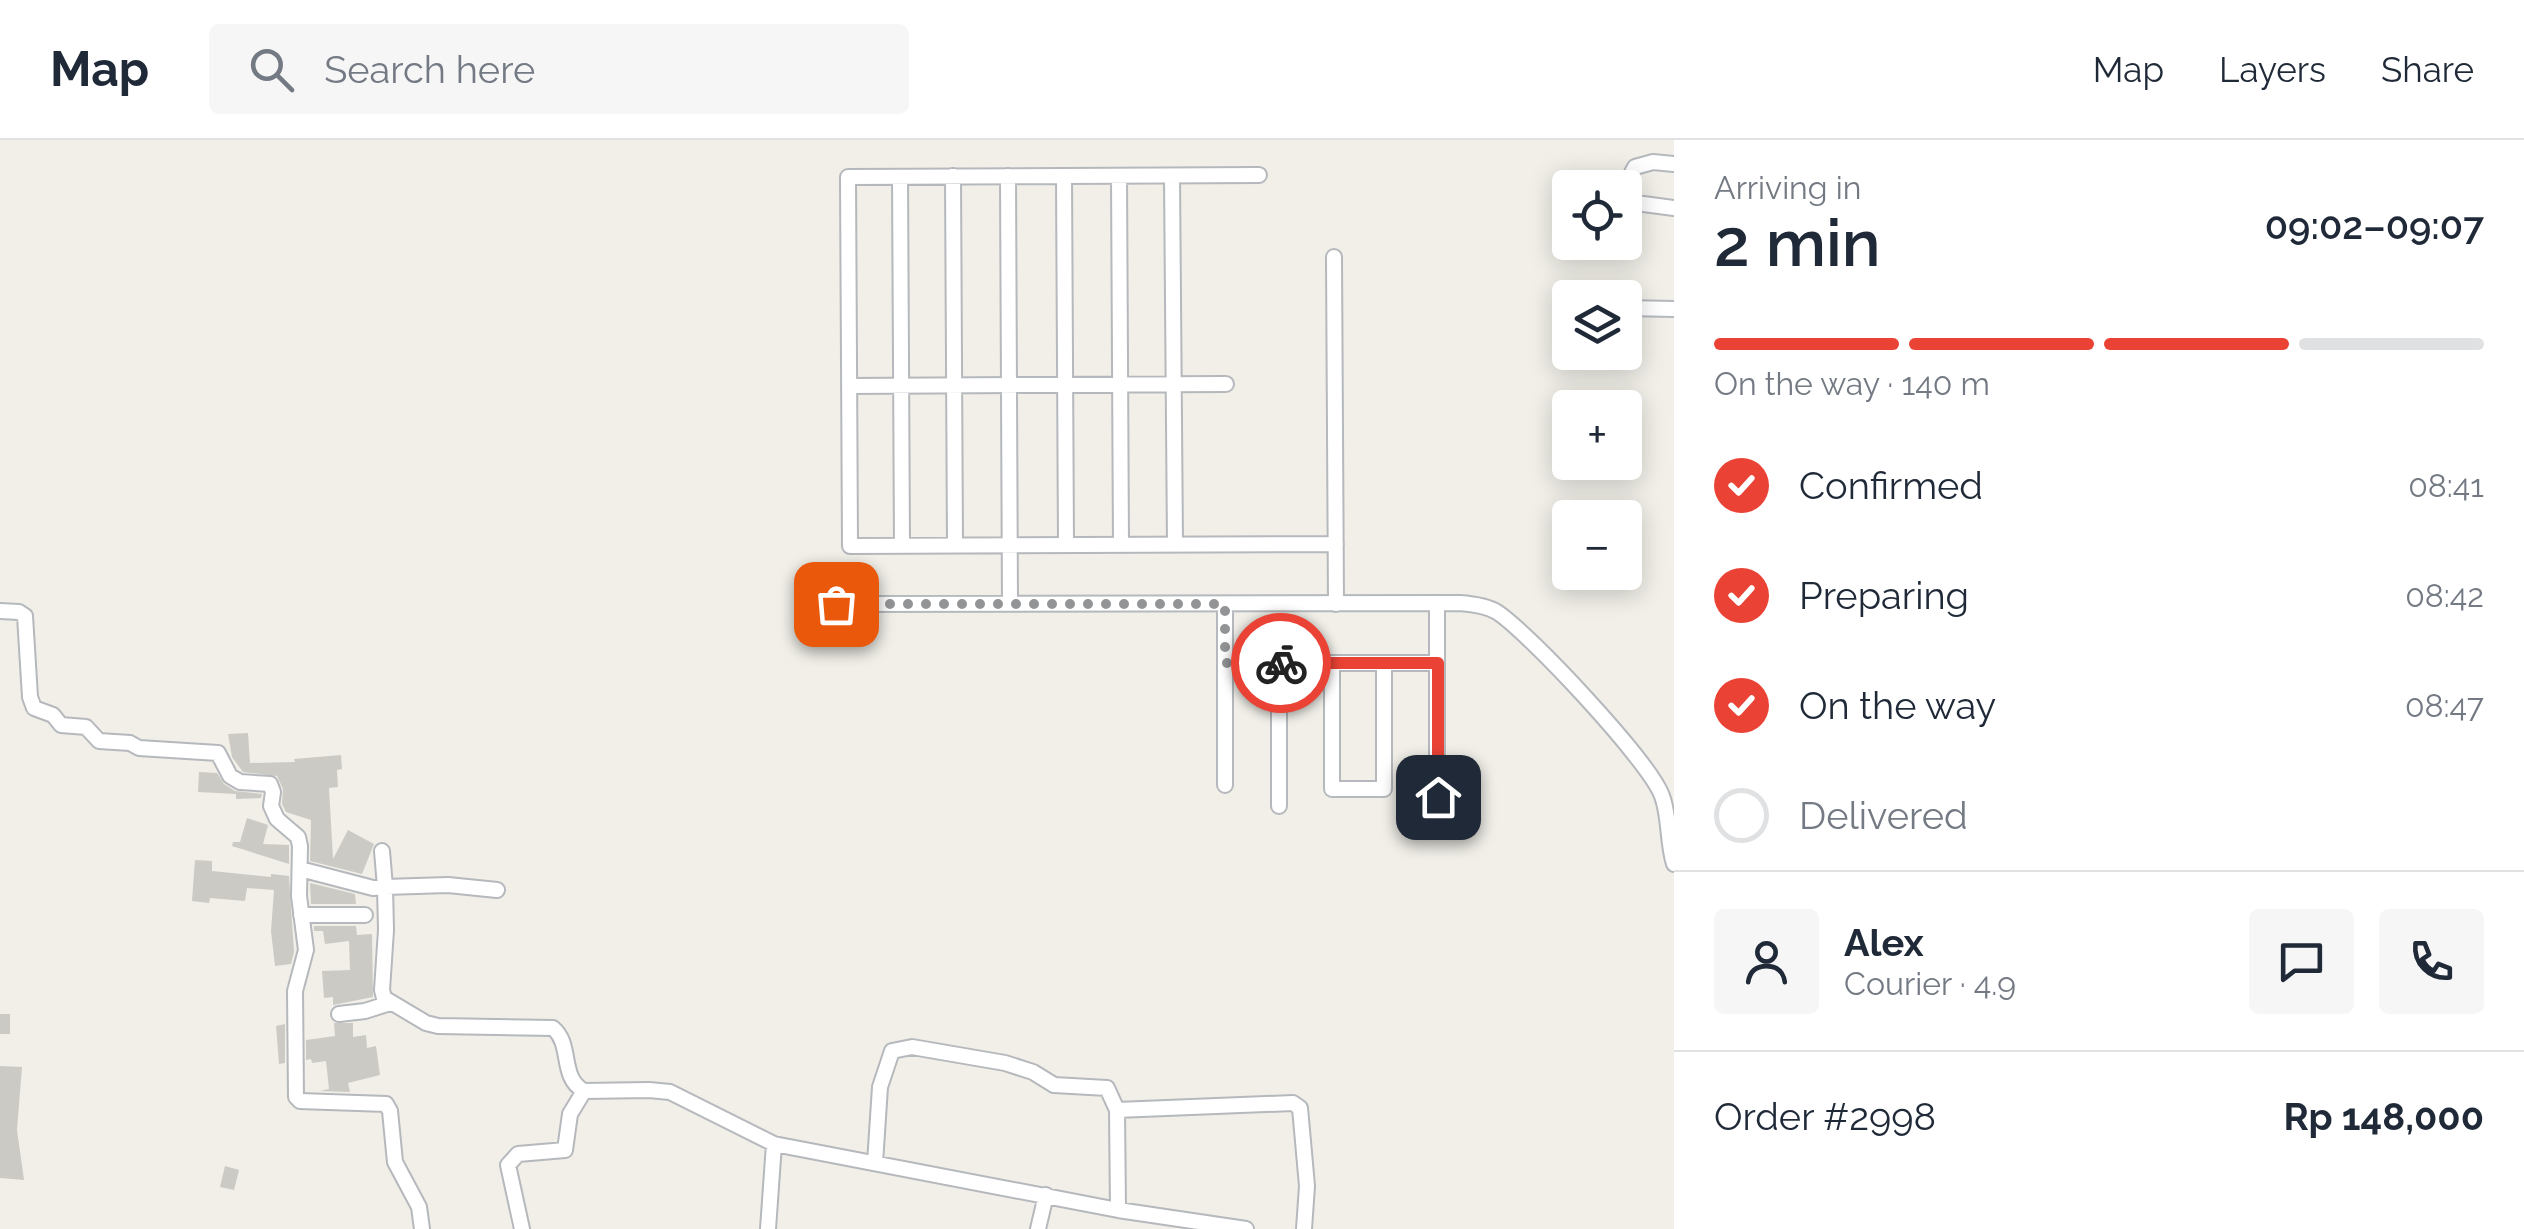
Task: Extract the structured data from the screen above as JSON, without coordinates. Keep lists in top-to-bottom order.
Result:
{
  "page": {
    "header": "Map",
    "search": "Search here",
    "nav": ["Map", "Layers", "Share"],
    "heading": ["2 min", "Arriving in", "09:02–09:07"],
    "panel": [
      "Alex",
      "Courier · 4.9",
      "Order #2998",
      "Rp 148,000"
    ],
    "map_buttons": ["+", "−"],
    "bar": "On the way · 140 m",
    "list": [
      ["Confirmed", "08:41"],
      ["Preparing", "08:42"],
      ["On the way", "08:47"],
      "Delivered"
    ]
  }
}
